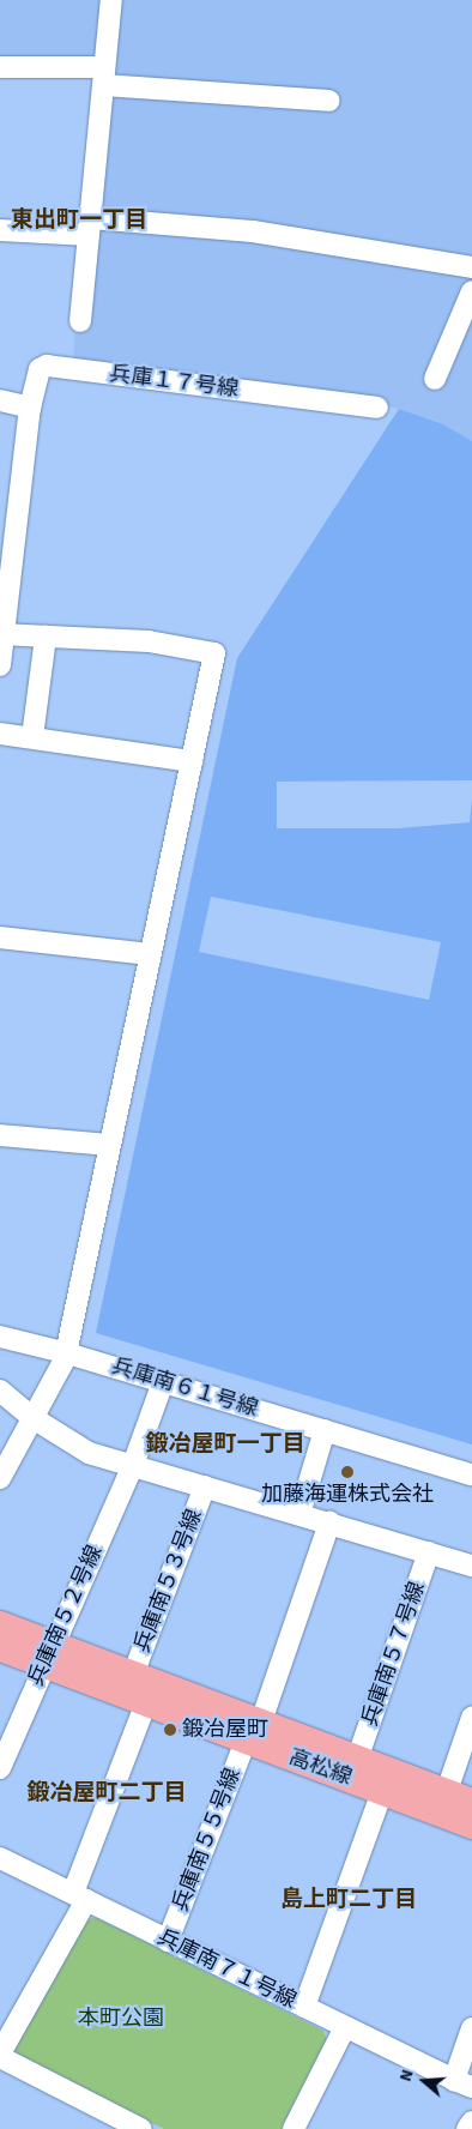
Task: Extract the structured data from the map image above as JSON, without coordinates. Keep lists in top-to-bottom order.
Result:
{
  "streets": {
    "main road": ["高松線"],
    "street": [
      "兵庫１７号線",
      "兵庫南６１号線",
      "兵庫南５３号線",
      "兵庫南５２号線",
      "兵庫南５７号線",
      "兵庫南５５号線",
      "兵庫南７１号線"
    ]
  },
  "crossings": [
    ["兵庫南６１号線", "兵庫南５２号線"],
    ["兵庫南５３号線", "高松線"],
    ["兵庫南５２号線", "高松線"],
    ["兵庫南５７号線", "高松線"],
    ["高松線", "兵庫南５５号線"],
    ["兵庫南５５号線", "兵庫南７１号線"]
  ],
  "districts": [
    "東出町一丁目",
    "鍛冶屋町一丁目",
    "鍛冶屋町二丁目",
    "島上町二丁目"
  ],
  "parks": ["本町公園"],
  "places": ["加藤海運株式会社", "鍛冶屋町"],
  "north": "left"
}
